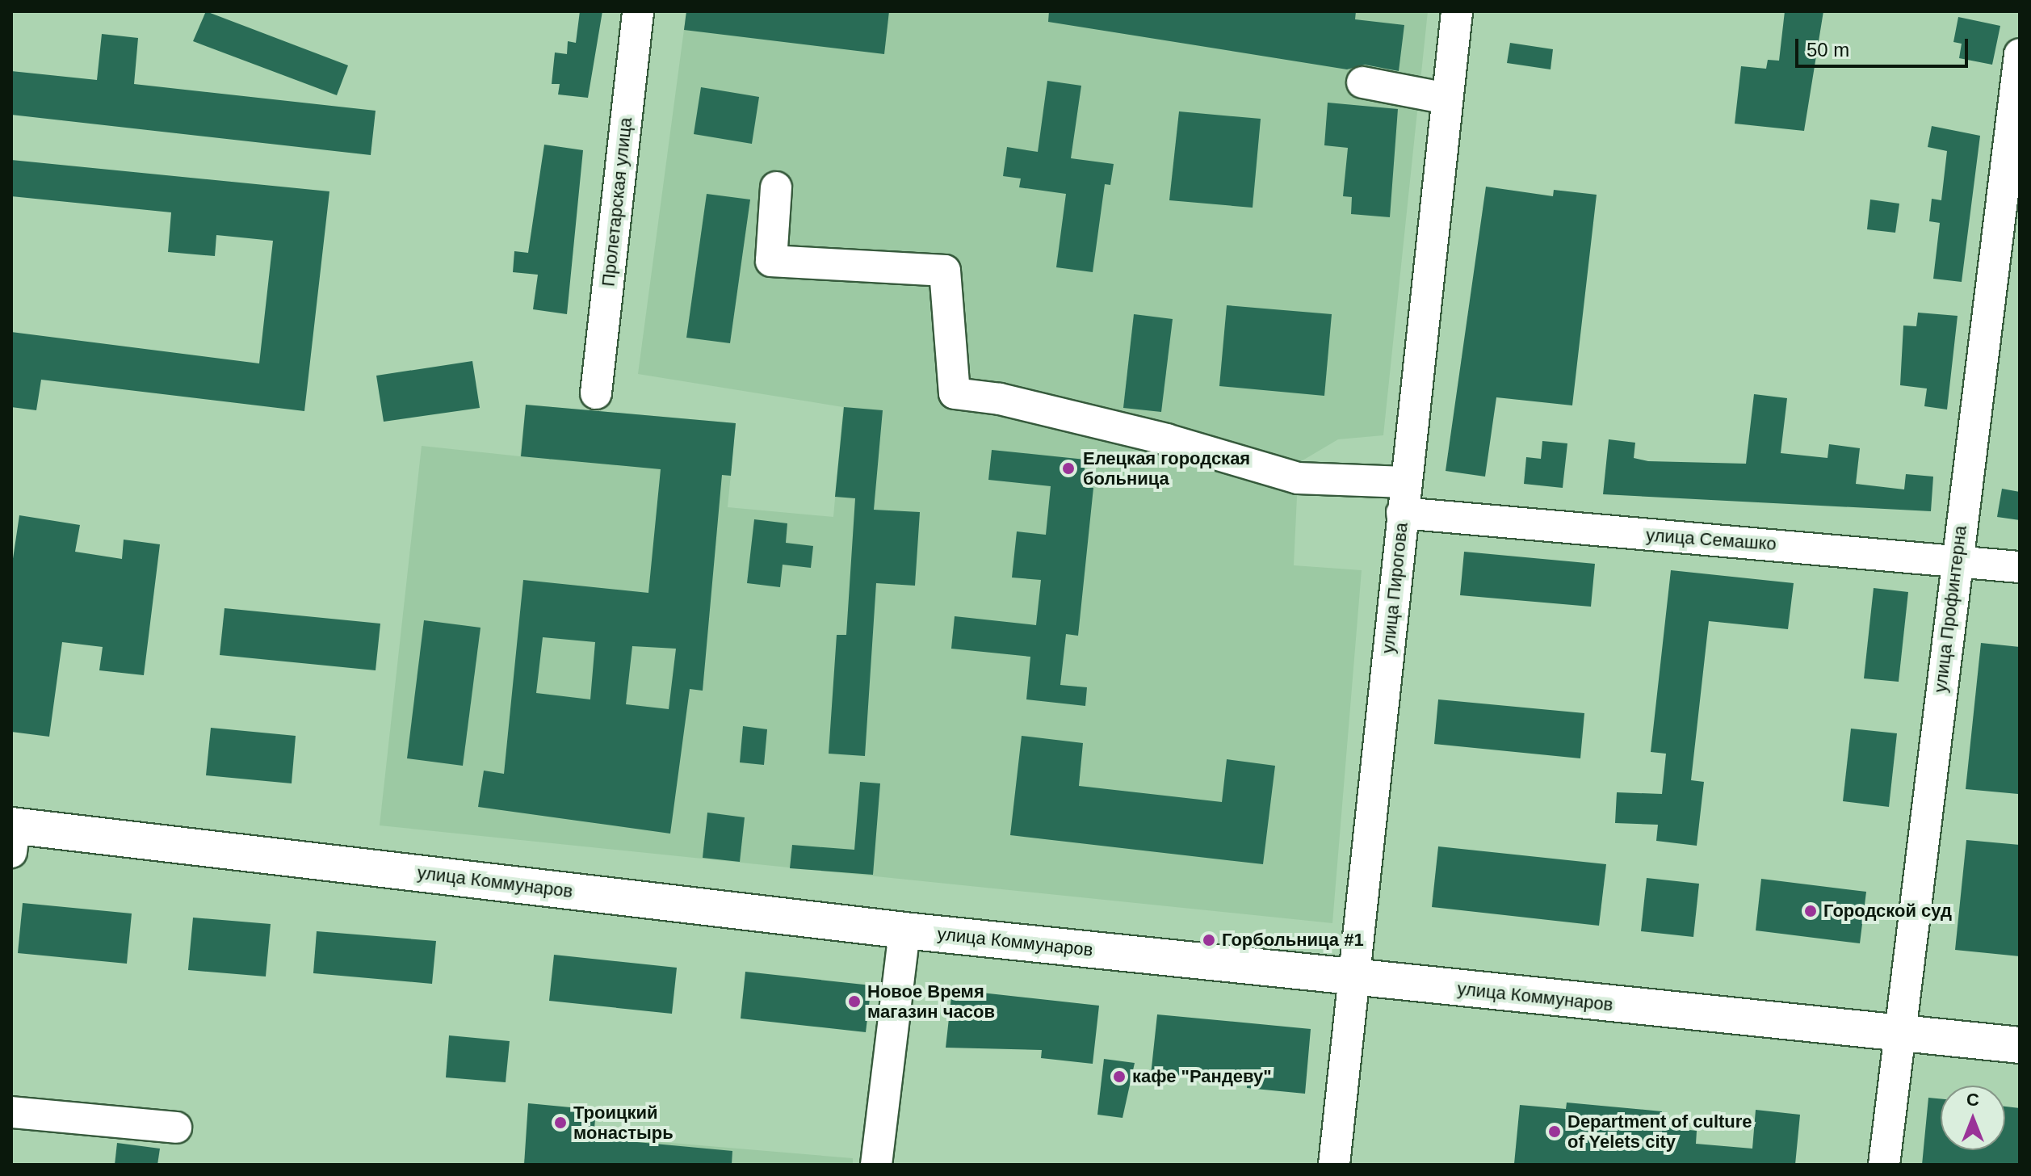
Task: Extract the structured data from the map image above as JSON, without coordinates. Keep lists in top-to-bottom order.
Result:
{
  "streets": {
    "main road": ["улица Коммунаров"],
    "street": [
      "Пролетарская улица",
      "улица Семашко",
      "улица Пирогова",
      "улица Профинтерна"
    ]
  },
  "crossings": [
    ["улица Семашко", "улица Пирогова"],
    ["улица Семашко", "улица Профинтерна"],
    ["улица Пирогова", "улица Коммунаров"],
    ["улица Профинтерна", "улица Коммунаров"]
  ],
  "places": [
    "Елецкая городская больница",
    "Городской суд",
    "Горбольница #1",
    "Новое Время магазин часов",
    "кафе \"Рандеву\"",
    "Троицкий монастырь",
    "Department of culture of Yelets city"
  ],
  "scale_bar": "50 m",
  "north": "top"
}
